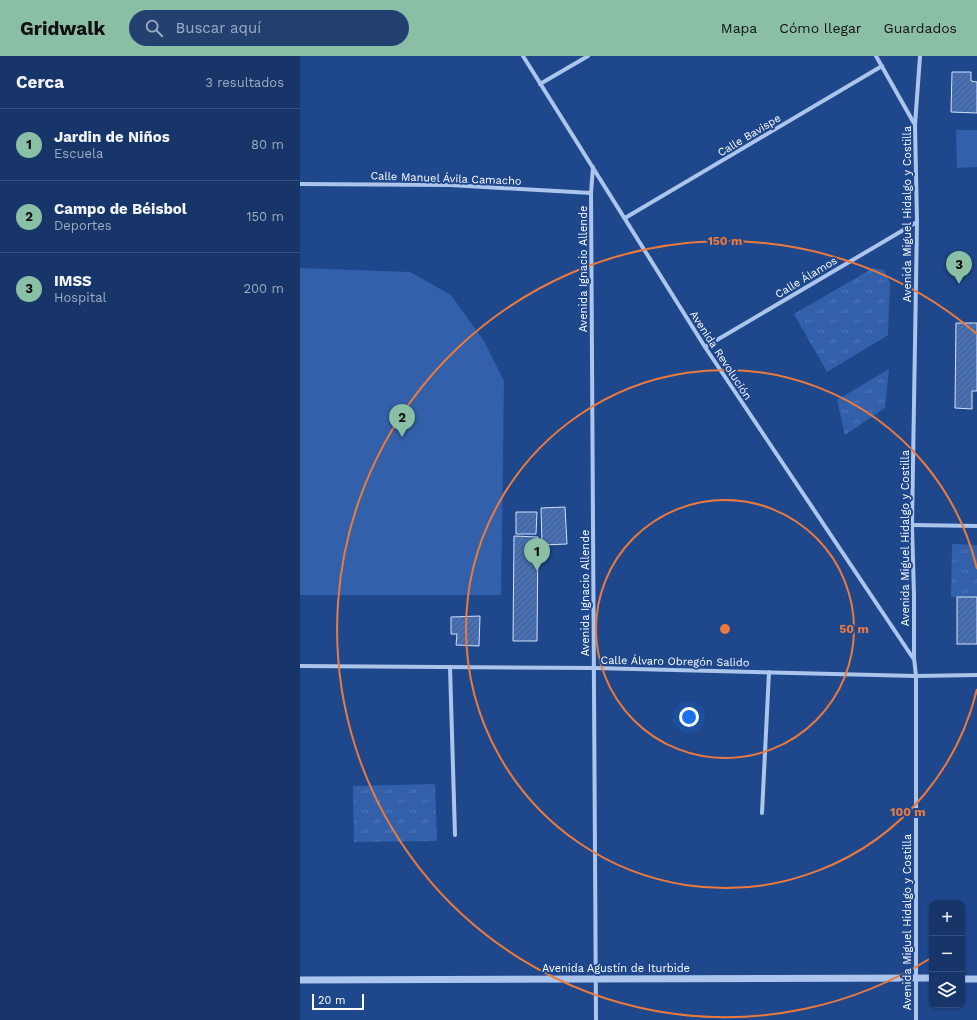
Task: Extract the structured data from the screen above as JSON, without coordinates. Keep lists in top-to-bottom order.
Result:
{
  "streets": {
    "street": [
      "Calle Bavispe",
      "Calle Manuel Ávila Camacho",
      "Avenida Miguel Hidalgo y Costilla",
      "Avenida Ignacio Allende",
      "Calle Álamos",
      "Avenida Revolución",
      "Calle Álvaro Obregón Salido",
      "Avenida Agustín de Iturbide"
    ]
  },
  "crossings": [
    ["Calle Bavispe", "Avenida Revolución"],
    ["Calle Manuel Ávila Camacho", "Avenida Ignacio Allende"],
    ["Avenida Miguel Hidalgo y Costilla", "Calle Álamos"],
    ["Avenida Miguel Hidalgo y Costilla", "Avenida Revolución"],
    ["Avenida Miguel Hidalgo y Costilla", "Calle Álvaro Obregón Salido"],
    ["Avenida Miguel Hidalgo y Costilla", "Avenida Agustín de Iturbide"],
    ["Avenida Ignacio Allende", "Avenida Revolución"],
    ["Avenida Ignacio Allende", "Calle Álvaro Obregón Salido"],
    ["Avenida Ignacio Allende", "Avenida Agustín de Iturbide"],
    ["Calle Álamos", "Avenida Revolución"]
  ],
  "scale_bar": "20 m",
  "page": {
    "header": "Gridwalk",
    "search": "Buscar aquí",
    "nav": ["Mapa", "Cómo llegar", "Guardados"],
    "heading": ["Cerca", "3 resultados"],
    "list": [
      {
        "mark": "1",
        "name": "Jardin de Niños",
        "note": "Escuela",
        "value": "80 m"
      },
      {
        "mark": "2",
        "name": "Campo de Béisbol",
        "note": "Deportes",
        "value": "150 m"
      },
      {
        "mark": "3",
        "name": "IMSS",
        "note": "Hospital",
        "value": "200 m"
      }
    ],
    "pins": ["3", "2", "1"],
    "map_buttons": ["+", "−"],
    "scale": "20 m"
  },
  "rings": ["150 m", "50 m", "100 m"]
}
